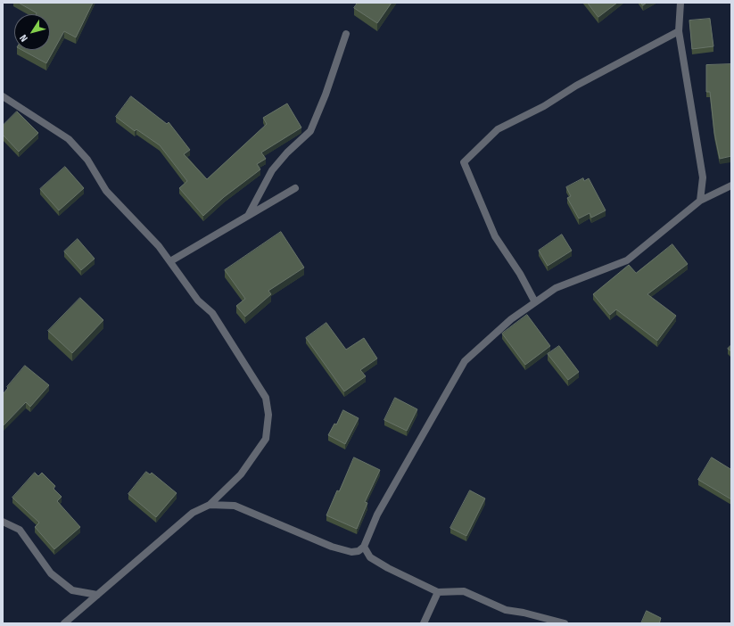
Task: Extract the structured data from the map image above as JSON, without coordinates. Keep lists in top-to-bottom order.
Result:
{
  "north": "bottom left"
}
